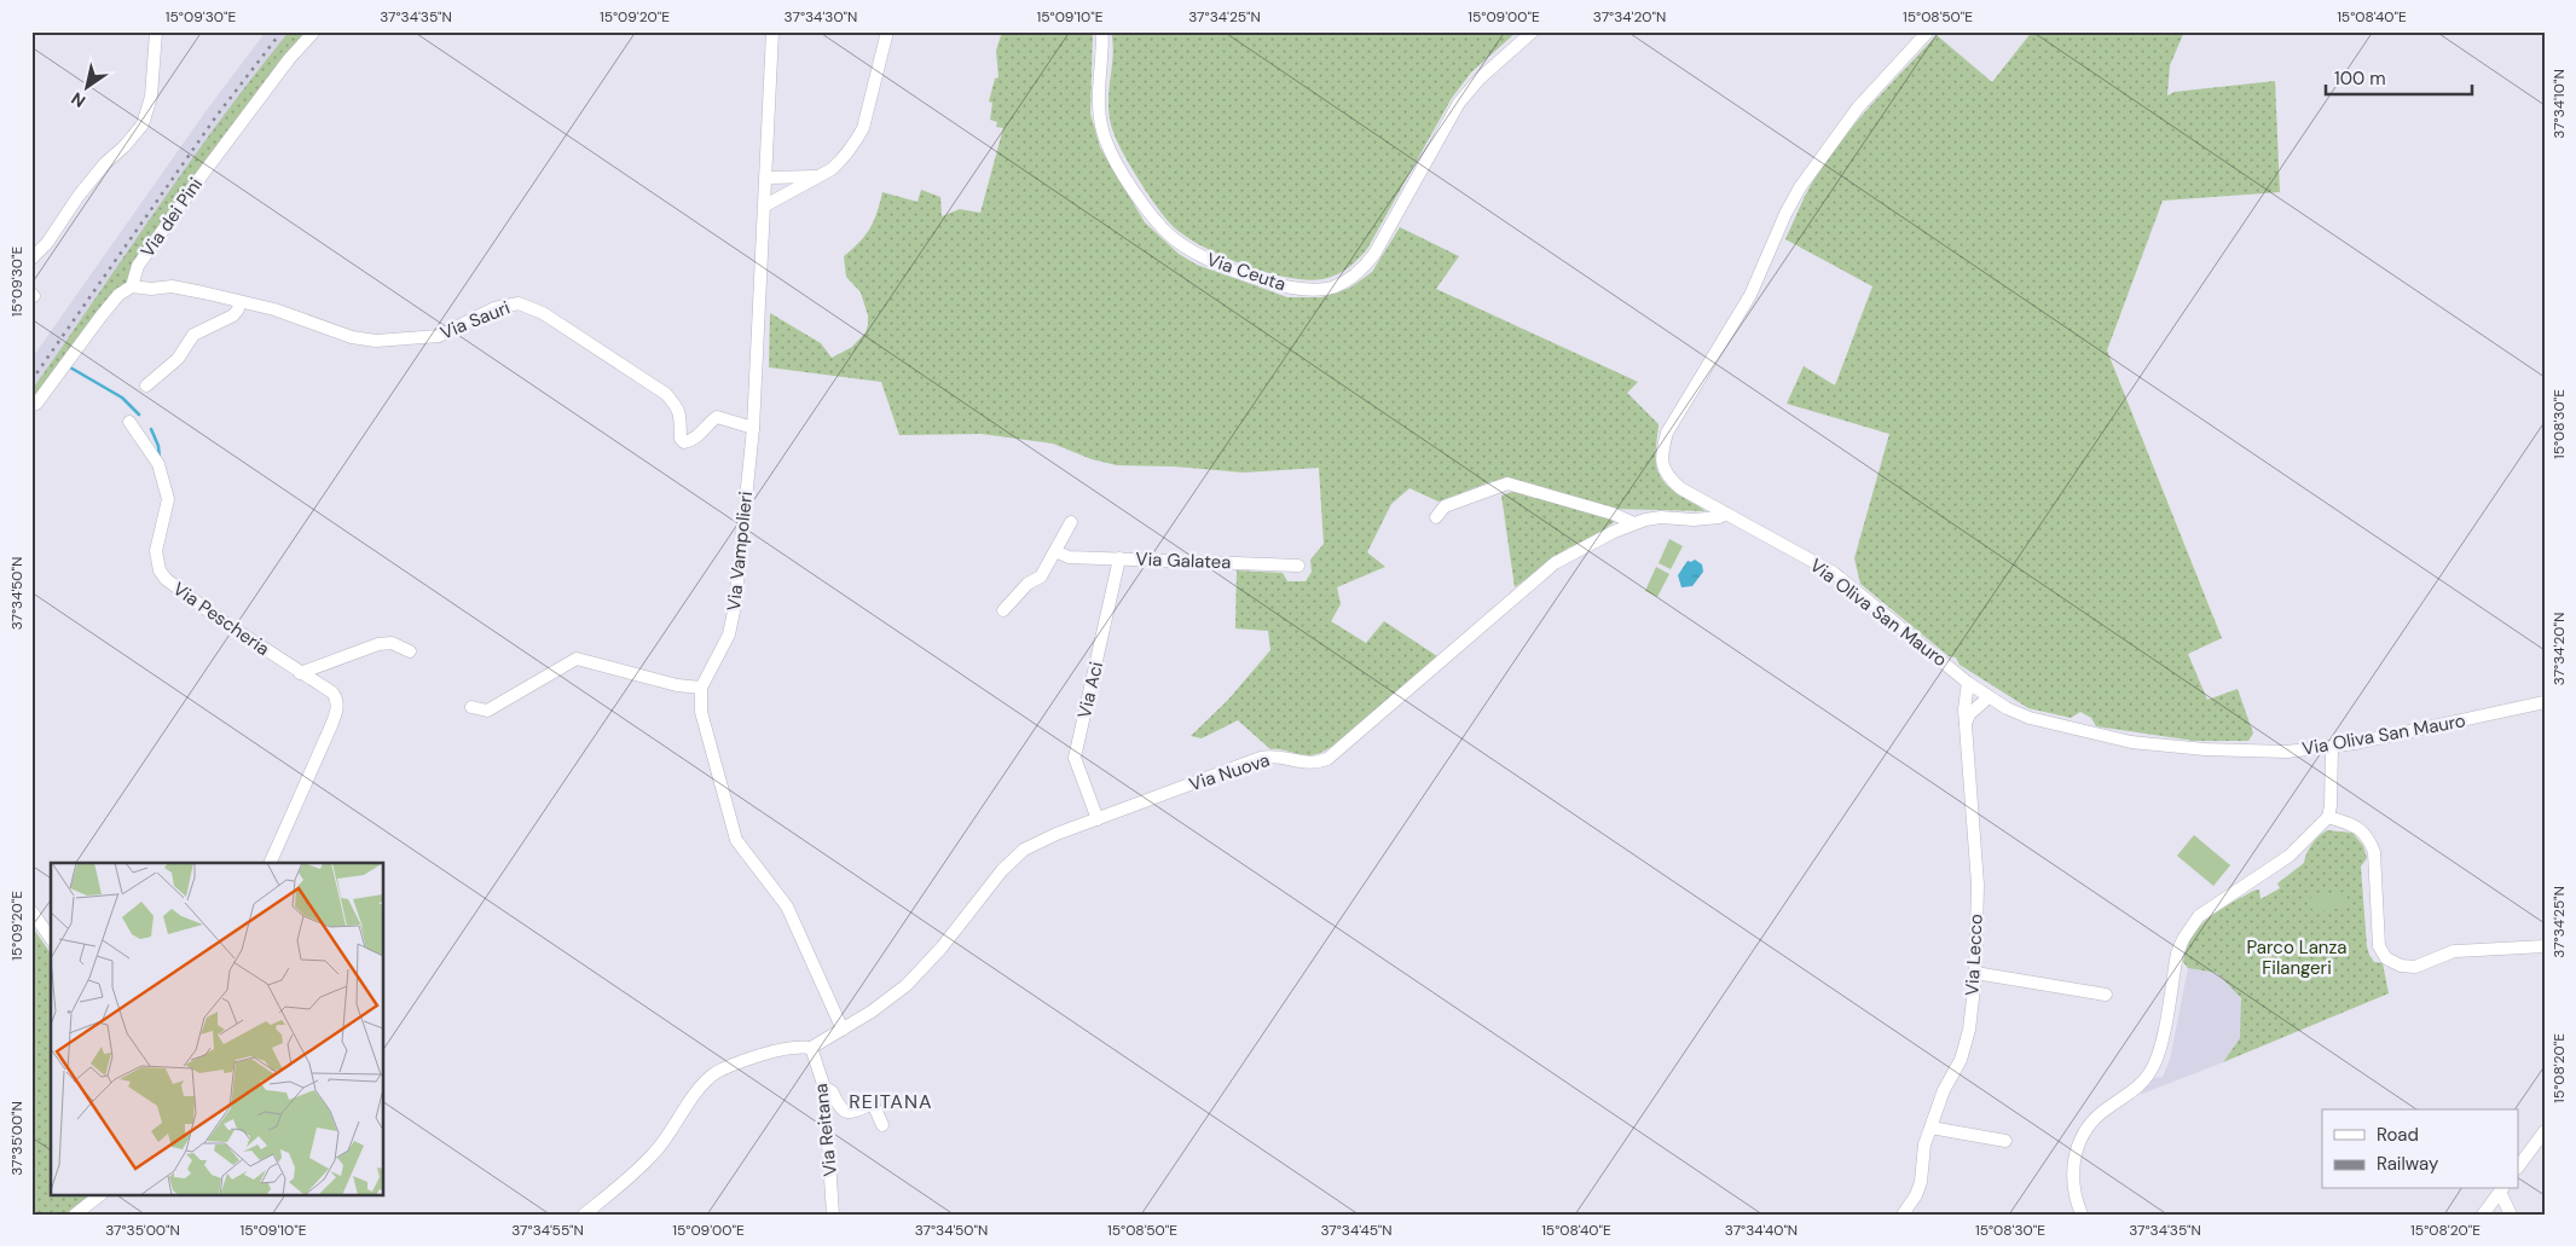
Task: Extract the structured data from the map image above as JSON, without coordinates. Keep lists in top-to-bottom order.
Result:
{
  "streets": {
    "street": [
      "Via dei Pini",
      "Via Ceuta",
      "Via Sauri",
      "Via Vampolieri",
      "Via Galatea",
      "Via Oliva San Mauro",
      "Via Pescheria",
      "Via Aci",
      "Via Nuova",
      "Via Lecco",
      "Via Reitana"
    ]
  },
  "crossings": [
    ["Via dei Pini", "Via Sauri"],
    ["Via Sauri", "Via Vampolieri"],
    ["Via Galatea", "Via Aci"],
    ["Via Oliva San Mauro", "Via Nuova"],
    ["Via Oliva San Mauro", "Via Lecco"],
    ["Via Aci", "Via Nuova"],
    ["Via Nuova", "Via Reitana"]
  ],
  "districts": ["REITANA"],
  "parks": ["Parco Lanza Filangeri"],
  "legend": ["Road", "Railway"],
  "scale_bar": "100 m",
  "north": "bottom left",
  "coordinates": [
    "15°09'30\"E",
    "37°34'35\"N",
    "15°09'20\"E",
    "37°34'30\"N",
    "15°09'10\"E",
    "37°34'25\"N",
    "15°09'00\"E",
    "37°34'20\"N",
    "15°08'50\"E",
    "15°08'40\"E",
    "37°34'10\"N",
    "15°08'30\"E",
    "37°34'50\"N",
    "15°08'20\"E",
    "37°35'00\"N",
    "37°34'55\"N",
    "37°34'45\"N",
    "37°34'40\"N"
  ]
}
